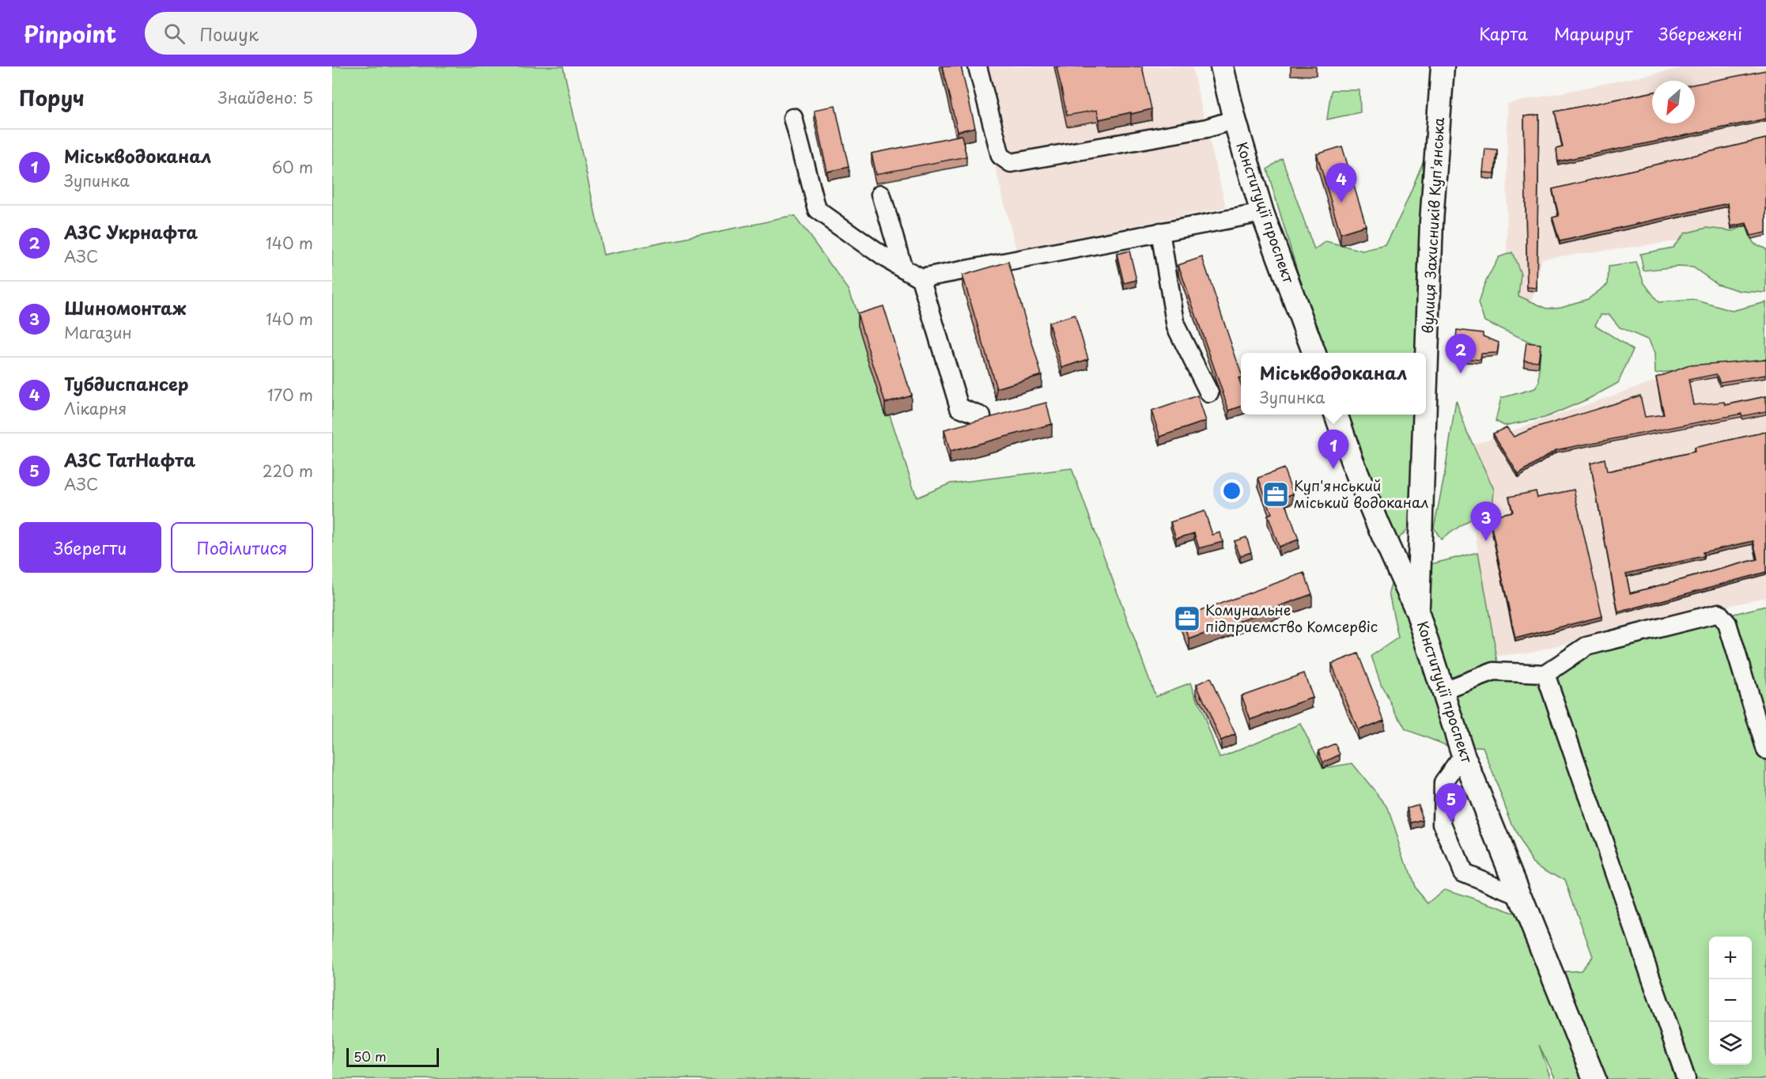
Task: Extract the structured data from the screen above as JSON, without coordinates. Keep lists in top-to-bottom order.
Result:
{
  "streets": {
    "main road": ["Конституції проспект", "вулиця Захисників Куп'янська"]
  },
  "crossings": [
    ["Конституції проспект", "вулиця Захисників Куп'янська"]
  ],
  "places": {
    "office": ["Куп'янський міський водоканал", "Комунальне пiдприємство Комсервiс"]
  },
  "scale_bar": "50 m",
  "north": "bottom left",
  "page": {
    "header": "Pinpoint",
    "search": "Пошук",
    "nav": ["Карта", "Маршрут", "Збережені"],
    "heading": ["Поруч", "Знайдено: 5"],
    "list": [
      {
        "mark": "1",
        "name": "Міськводоканал",
        "note": "Зупинка",
        "value": "60 m"
      },
      {
        "mark": "2",
        "name": "АЗС Укрнафта",
        "note": "АЗС",
        "value": "140 m"
      },
      {
        "mark": "3",
        "name": "Шиномонтаж",
        "note": "Магазин",
        "value": "140 m"
      },
      {
        "mark": "4",
        "name": "Тубдиспансер",
        "note": "Лікарня",
        "value": "170 m"
      },
      {
        "mark": "5",
        "name": "АЗС ТатНафта",
        "note": "АЗС",
        "value": "220 m"
      }
    ],
    "pins": [
      "4",
      "2",
      "1",
      "3",
      "5"
    ],
    "popup": ["Міськводоканал", "Зупинка"],
    "buttons": ["Зберегти", "Поділитися"],
    "map_buttons": ["+", "−"],
    "scale": "50 m"
  }
}
